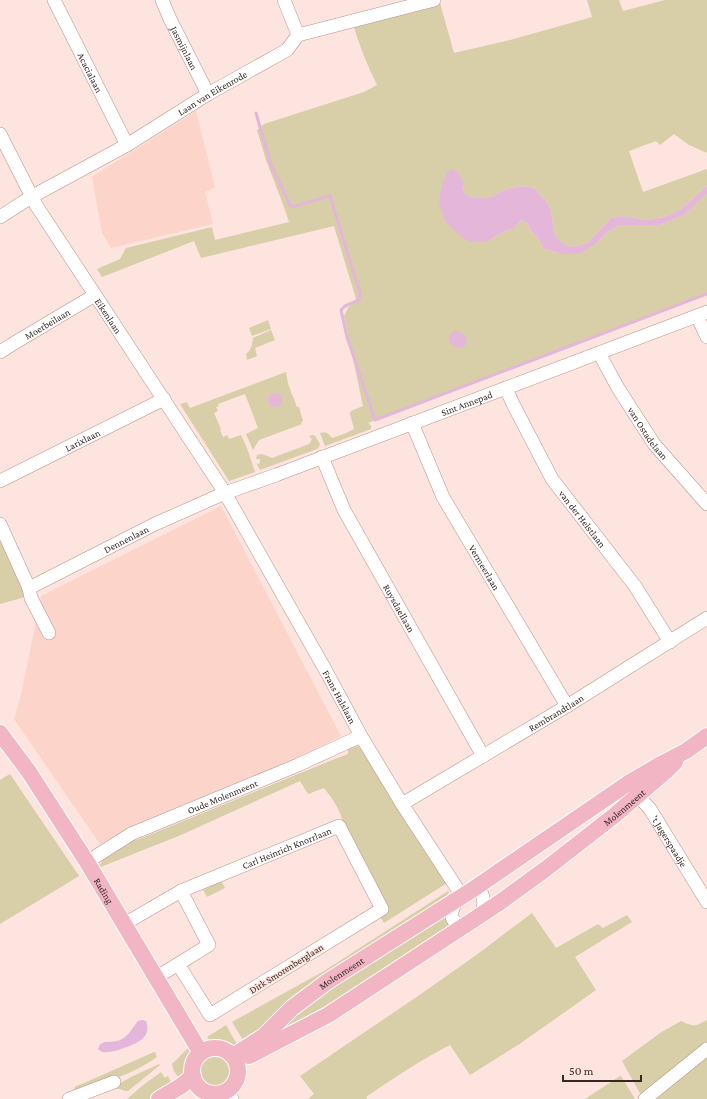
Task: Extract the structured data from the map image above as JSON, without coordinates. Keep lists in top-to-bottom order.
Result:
{
  "streets": {
    "main road": ["Molenmeent", "Rading"],
    "street": [
      "Jasmijnlaan",
      "Acacialaan",
      "Laan van Eikenrode",
      "Eikenlaan",
      "Moerbeilaan",
      "Sint Annepad",
      "van Ostadelaan",
      "Larixlaan",
      "van der Helstlaan",
      "Dennenlaan",
      "Vermeerlaan",
      "Ruysdaellaan",
      "Frans Halslaan",
      "Rembrandtlaan",
      "Oude Molenmeent",
      "'t Jagerspaadje",
      "Carl Heinrich Knorrlaan",
      "Dirk Smorenberglaan"
    ]
  },
  "crossings": [
    ["Jasmijnlaan", "Laan van Eikenrode"],
    ["Acacialaan", "Laan van Eikenrode"],
    ["Laan van Eikenrode", "Eikenlaan"],
    ["Eikenlaan", "Moerbeilaan"],
    ["Eikenlaan", "Sint Annepad"],
    ["Eikenlaan", "Larixlaan"],
    ["Eikenlaan", "Dennenlaan"],
    ["Eikenlaan", "Frans Halslaan"],
    ["Sint Annepad", "van Ostadelaan"],
    ["Sint Annepad", "van der Helstlaan"],
    ["Sint Annepad", "Dennenlaan"],
    ["Sint Annepad", "Vermeerlaan"],
    ["Sint Annepad", "Ruysdaellaan"],
    ["Sint Annepad", "Frans Halslaan"],
    ["van der Helstlaan", "Rembrandtlaan"],
    ["Dennenlaan", "Frans Halslaan"],
    ["Vermeerlaan", "Rembrandtlaan"],
    ["Ruysdaellaan", "Rembrandtlaan"],
    ["Frans Halslaan", "Rembrandtlaan"],
    ["Frans Halslaan", "Oude Molenmeent"],
    ["Frans Halslaan", "Molenmeent"],
    ["Oude Molenmeent", "Rading"],
    ["Molenmeent", "'t Jagerspaadje"],
    ["Molenmeent", "Rading"],
    ["Carl Heinrich Knorrlaan", "Dirk Smorenberglaan"]
  ],
  "scale_bar": "50 m"
}
